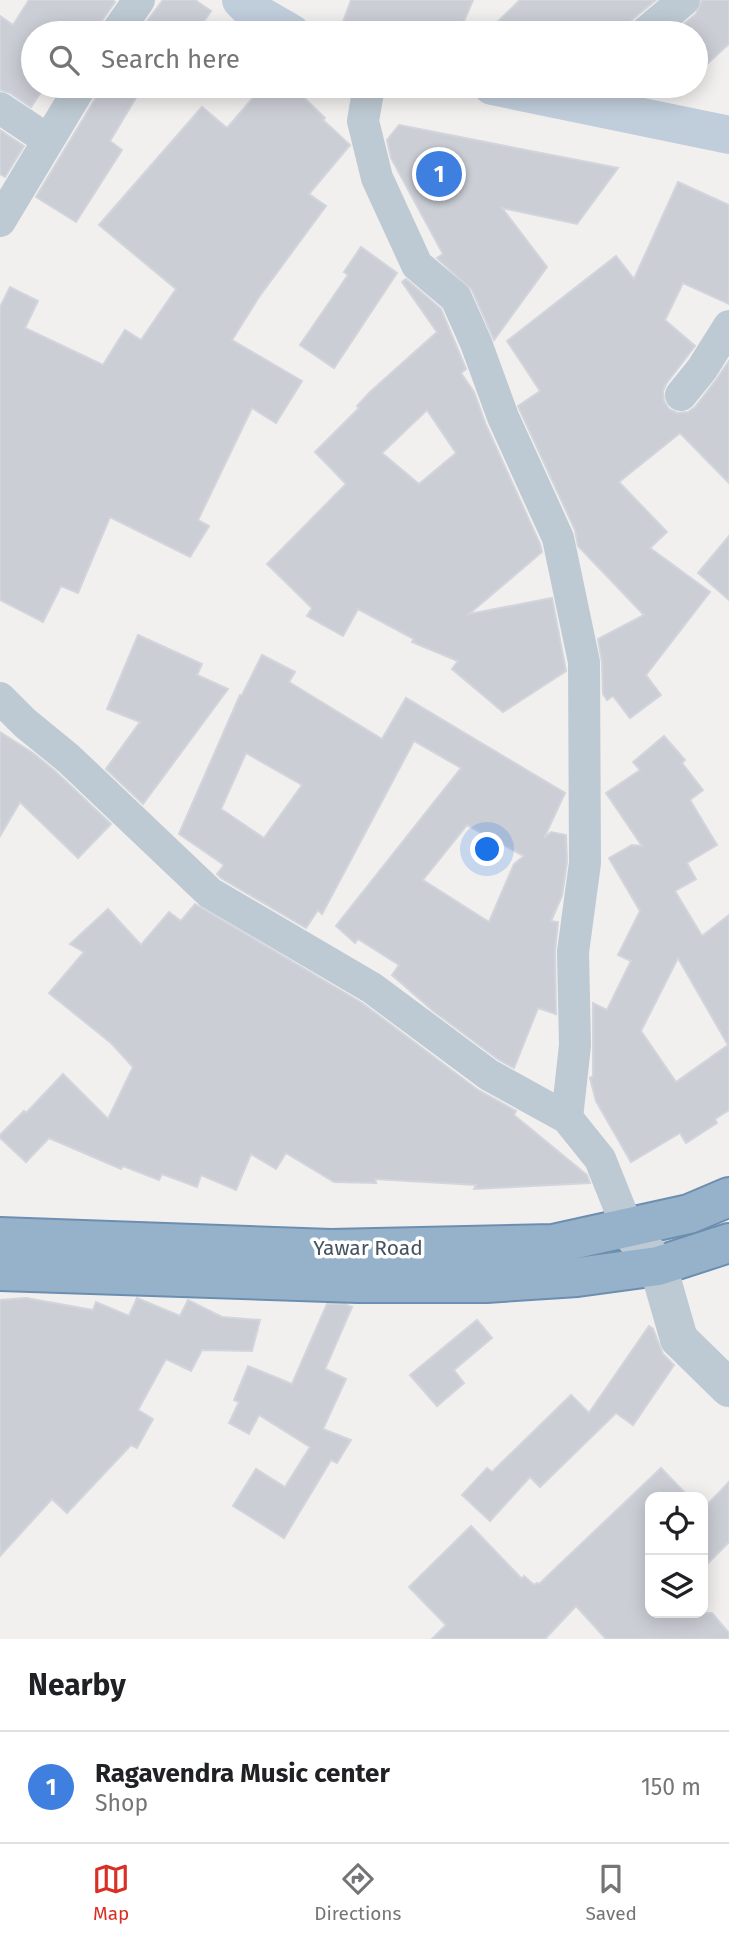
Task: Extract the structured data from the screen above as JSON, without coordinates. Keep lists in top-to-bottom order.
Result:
{
  "streets": {
    "highway": ["Yawar Road"]
  },
  "page": {
    "search": "Search here",
    "pins": "1",
    "heading": "Nearby",
    "list": [
      {
        "mark": "1",
        "name": "Ragavendra Music center",
        "note": "Shop",
        "value": "150 m"
      }
    ],
    "nav": ["Map", "Directions", "Saved"]
  }
}
